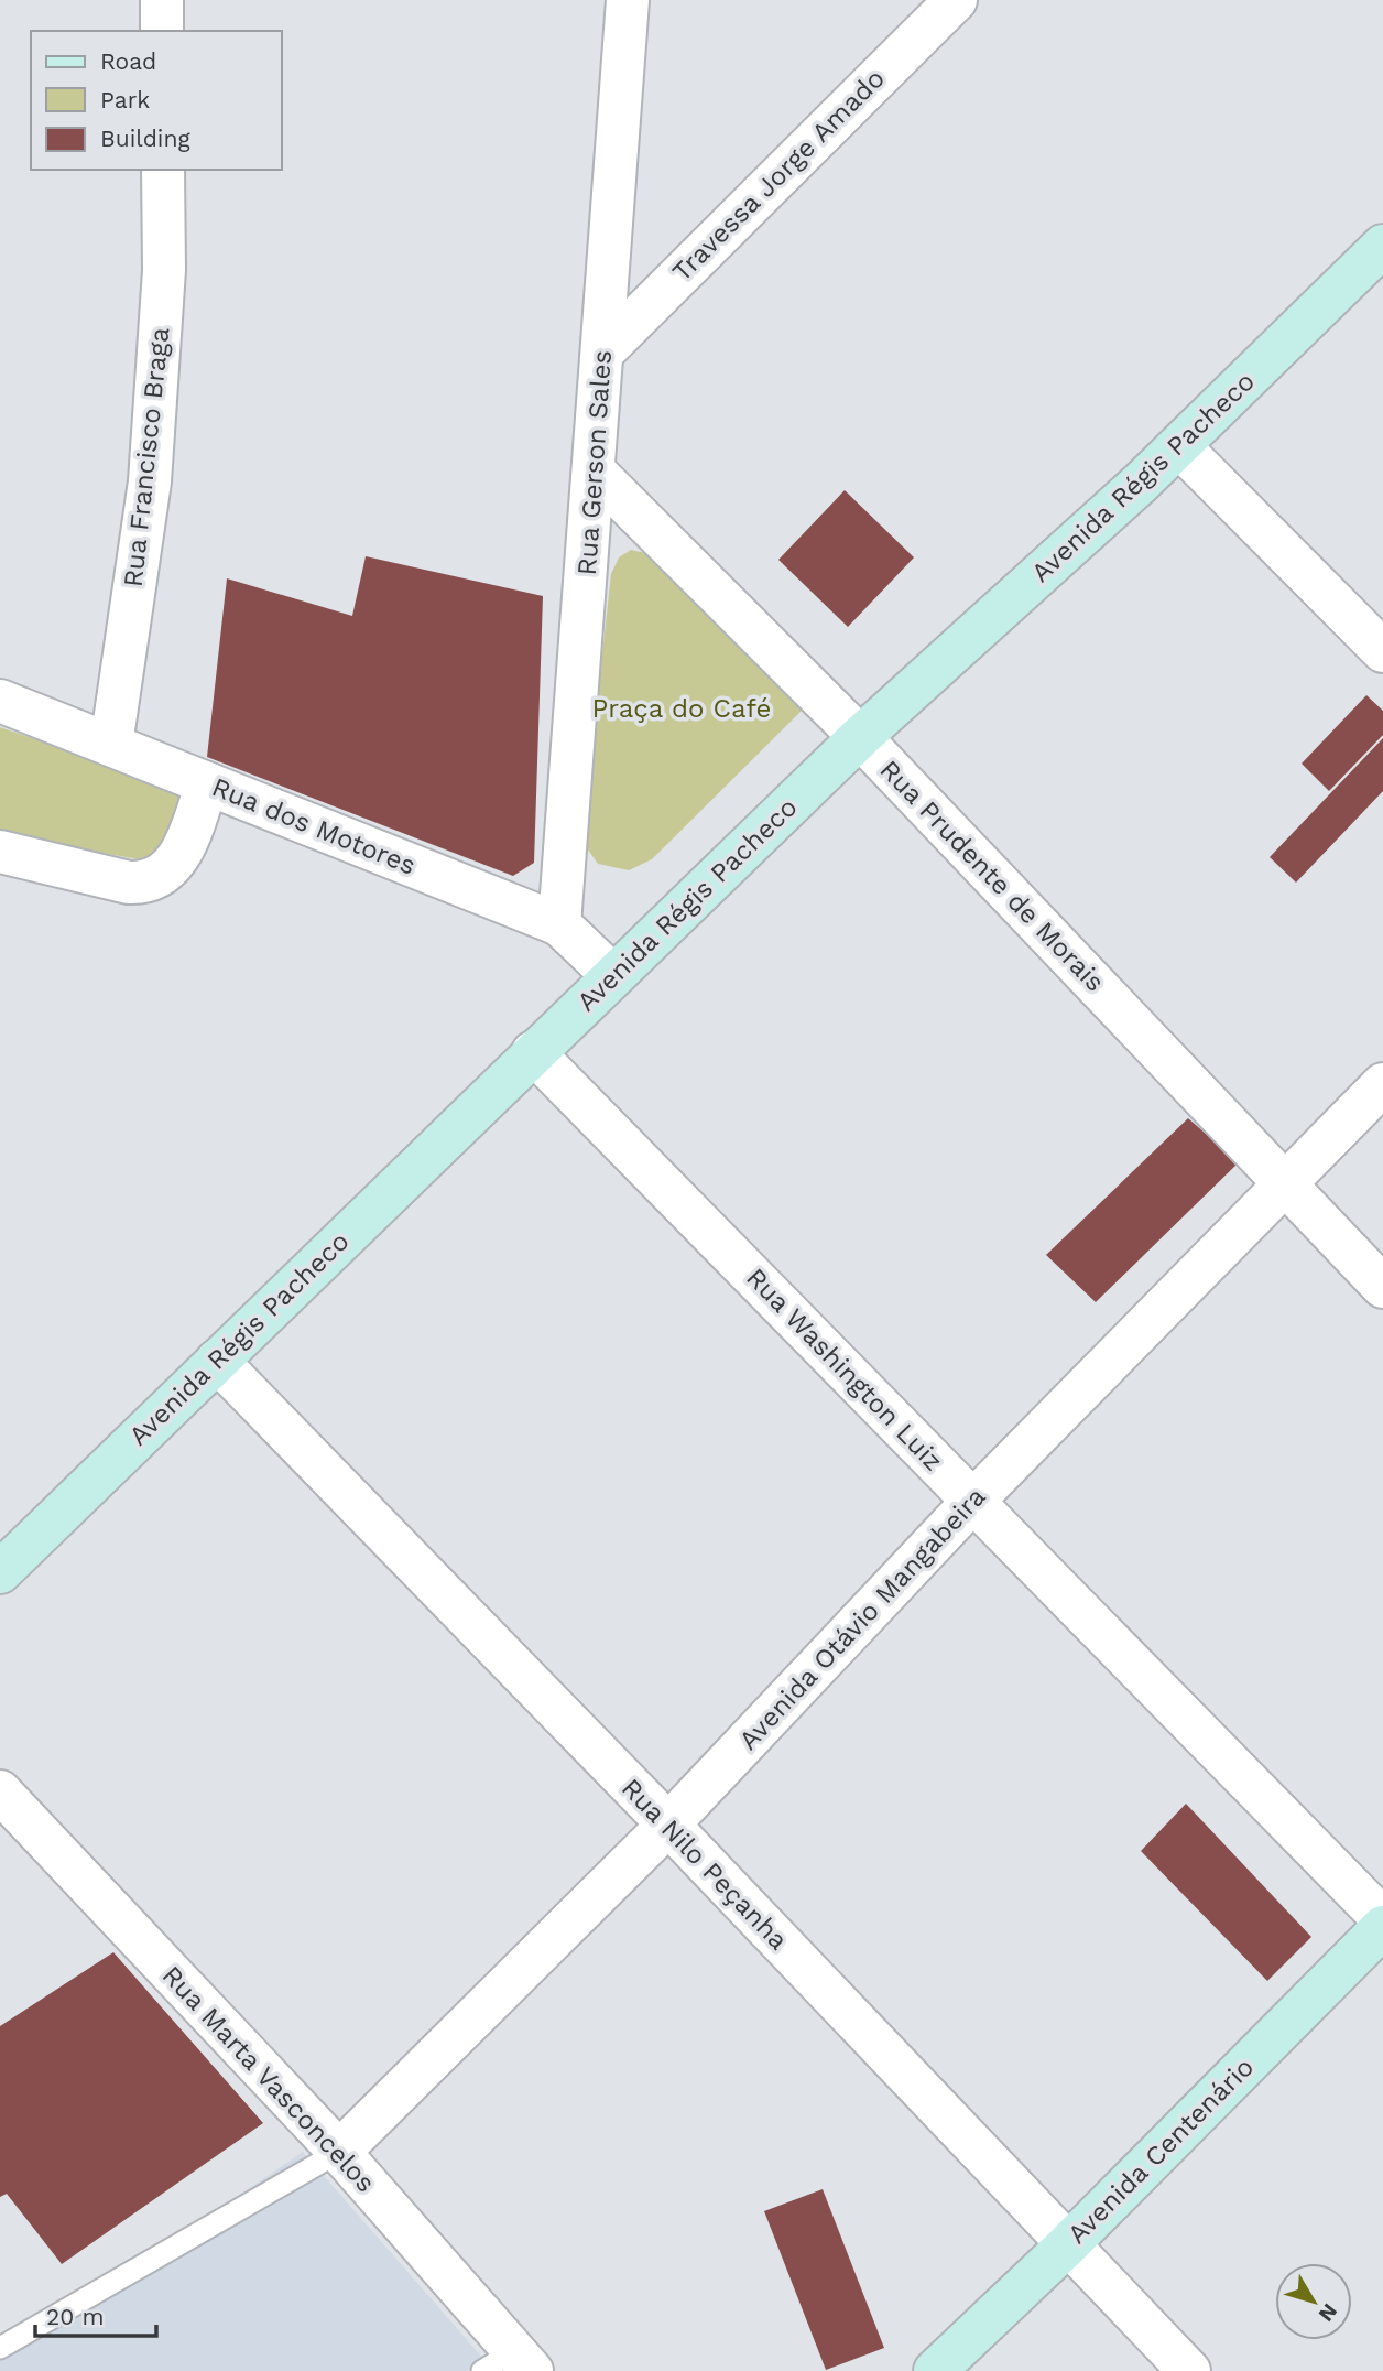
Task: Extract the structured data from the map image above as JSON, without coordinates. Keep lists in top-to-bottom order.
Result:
{
  "streets": {
    "main road": ["Avenida Régis Pacheco", "Avenida Centenário"],
    "street": [
      "Travessa Jorge Amado",
      "Rua Francisco Braga",
      "Rua Gerson Sales",
      "Rua dos Motores",
      "Rua Prudente de Morais",
      "Rua Washington Luiz",
      "Avenida Otávio Mangabeira",
      "Rua Nilo Peçanha",
      "Rua Marta Vasconcelos"
    ]
  },
  "crossings": [
    ["Travessa Jorge Amado", "Rua Gerson Sales"],
    ["Rua Francisco Braga", "Rua dos Motores"],
    ["Rua Gerson Sales", "Rua dos Motores"],
    ["Rua Gerson Sales", "Rua Prudente de Morais"],
    ["Avenida Régis Pacheco", "Rua dos Motores"],
    ["Avenida Régis Pacheco", "Rua Prudente de Morais"],
    ["Avenida Régis Pacheco", "Rua Washington Luiz"],
    ["Avenida Régis Pacheco", "Rua Nilo Peçanha"],
    ["Rua Prudente de Morais", "Avenida Otávio Mangabeira"],
    ["Rua Washington Luiz", "Avenida Otávio Mangabeira"],
    ["Avenida Otávio Mangabeira", "Rua Nilo Peçanha"],
    ["Avenida Otávio Mangabeira", "Rua Marta Vasconcelos"],
    ["Rua Nilo Peçanha", "Avenida Centenário"]
  ],
  "parks": ["Praça do Café"],
  "legend": ["Road", "Park", "Building"],
  "scale_bar": "20 m",
  "north": "bottom right"
}
